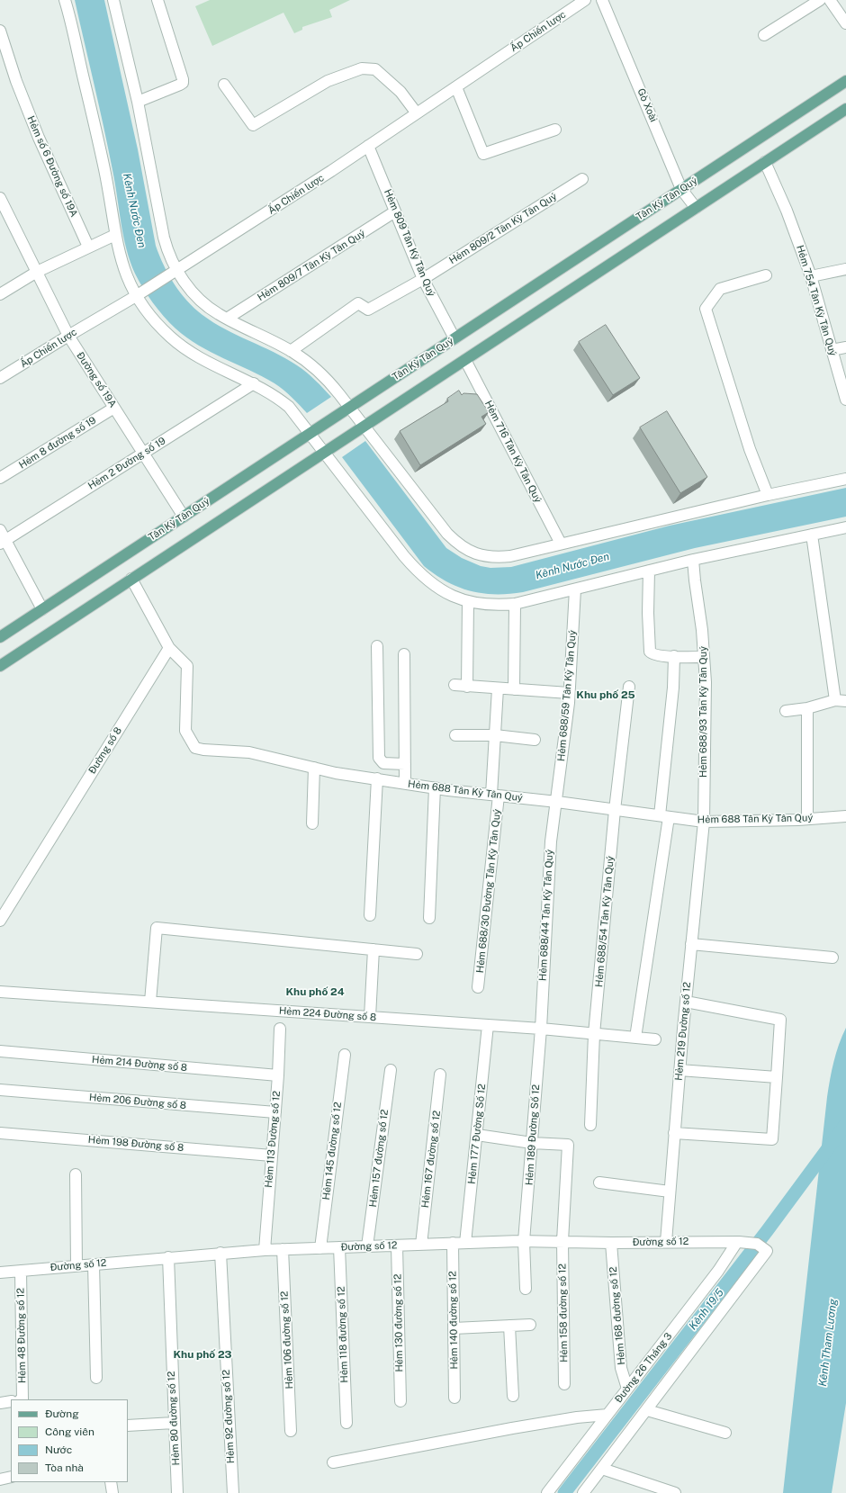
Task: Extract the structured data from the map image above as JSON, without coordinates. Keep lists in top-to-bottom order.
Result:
{
  "streets": {
    "main road": ["Tân Kỳ Tân Quý"],
    "street": [
      "Ấp Chiến lược",
      "Gò Xoài",
      "Hẻm số 6 Đường số 19A",
      "Hẻm 809/2 Tân Kỳ Tân Quý",
      "Hẻm 809 Tân Kỳ Tân Quý",
      "Hẻm 809/7 Tân Kỳ Tân Quý",
      "Hẻm 754 Tân Kỳ Tân Quý",
      "Đường số 19A",
      "Hẻm 8 đường số 19",
      "Hẻm 716 Tân Kỳ Tân Quý",
      "Hẻm 2 Đường số 19",
      "Hẻm 688/59 Tân Kỳ Tân Quý",
      "Hẻm 688/93 Tân Kỳ Tân Quý",
      "Đường số 8",
      "Hẻm 688 Tân Kỳ Tân Quý",
      "Hẻm 688/30 Đường Tân Kỳ Tân Quý",
      "Hẻm 688/44 Tân Kỳ Tân Quý",
      "Hẻm 688/54 Tân Kỳ Tân Quý",
      "Hẻm 224 Đường số 8",
      "Hẻm 219 Đường số 12",
      "Hẻm 214 Đường số 8",
      "Hẻm 206 Đường số 8",
      "Hẻm 177 Đường Số 12",
      "Hẻm 189 Đường Số 12",
      "Hẻm 113 Đường số 12",
      "Hẻm 198 Đường số 8",
      "Hẻm 145 đường số 12",
      "Hẻm 157 đường số 12",
      "Hẻm 167 đường số 12",
      "Đường số 12",
      "Hẻm 158 đường số 12",
      "Hẻm 168 đường số 12",
      "Hẻm 140 đường số 12",
      "Hẻm 130 đường số 12",
      "Hẻm 118 đường số 12",
      "Hẻm 48 Đường số 12",
      "Hẻm 106 đường số 12",
      "Đường 26 Tháng 3",
      "Hẻm 92 đường số 12",
      "Hẻm 80 đường số 12"
    ]
  },
  "crossings": [
    ["Ấp Chiến lược", "Hẻm 809 Tân Kỳ Tân Quý"],
    ["Ấp Chiến lược", "Đường số 19A"],
    ["Gò Xoài", "Tân Kỳ Tân Quý"],
    ["Tân Kỳ Tân Quý", "Hẻm 809 Tân Kỳ Tân Quý"],
    ["Tân Kỳ Tân Quý", "Đường số 19A"],
    ["Hẻm 809/2 Tân Kỳ Tân Quý", "Hẻm 809 Tân Kỳ Tân Quý"],
    ["Hẻm 809 Tân Kỳ Tân Quý", "Hẻm 809/7 Tân Kỳ Tân Quý"],
    ["Đường số 19A", "Hẻm 8 đường số 19"],
    ["Đường số 19A", "Hẻm 2 Đường số 19"],
    ["Hẻm 688/59 Tân Kỳ Tân Quý", "Hẻm 688 Tân Kỳ Tân Quý"],
    ["Hẻm 688/59 Tân Kỳ Tân Quý", "Hẻm 688/44 Tân Kỳ Tân Quý"],
    ["Hẻm 688/93 Tân Kỳ Tân Quý", "Hẻm 688 Tân Kỳ Tân Quý"],
    ["Hẻm 688/93 Tân Kỳ Tân Quý", "Hẻm 219 Đường số 12"],
    ["Đường số 8", "Hẻm 688 Tân Kỳ Tân Quý"],
    ["Hẻm 688 Tân Kỳ Tân Quý", "Hẻm 688/30 Đường Tân Kỳ Tân Quý"],
    ["Hẻm 688 Tân Kỳ Tân Quý", "Hẻm 688/44 Tân Kỳ Tân Quý"],
    ["Hẻm 688 Tân Kỳ Tân Quý", "Hẻm 688/54 Tân Kỳ Tân Quý"],
    ["Hẻm 688 Tân Kỳ Tân Quý", "Hẻm 219 Đường số 12"],
    ["Hẻm 688/44 Tân Kỳ Tân Quý", "Hẻm 224 Đường số 8"],
    ["Hẻm 688/44 Tân Kỳ Tân Quý", "Hẻm 189 Đường Số 12"],
    ["Hẻm 688/54 Tân Kỳ Tân Quý", "Hẻm 224 Đường số 8"],
    ["Hẻm 224 Đường số 8", "Hẻm 177 Đường Số 12"],
    ["Hẻm 224 Đường số 8", "Hẻm 189 Đường Số 12"],
    ["Hẻm 219 Đường số 12", "Đường số 12"],
    ["Hẻm 214 Đường số 8", "Hẻm 113 Đường số 12"],
    ["Hẻm 206 Đường số 8", "Hẻm 113 Đường số 12"],
    ["Hẻm 177 Đường Số 12", "Đường số 12"],
    ["Hẻm 189 Đường Số 12", "Đường số 12"],
    ["Hẻm 189 Đường Số 12", "Hẻm 158 đường số 12"],
    ["Hẻm 113 Đường số 12", "Hẻm 198 Đường số 8"],
    ["Hẻm 113 Đường số 12", "Đường số 12"],
    ["Hẻm 145 đường số 12", "Đường số 12"],
    ["Hẻm 157 đường số 12", "Đường số 12"],
    ["Hẻm 167 đường số 12", "Đường số 12"],
    ["Đường số 12", "Hẻm 158 đường số 12"],
    ["Đường số 12", "Hẻm 168 đường số 12"],
    ["Đường số 12", "Hẻm 140 đường số 12"],
    ["Đường số 12", "Hẻm 130 đường số 12"],
    ["Đường số 12", "Hẻm 118 đường số 12"],
    ["Đường số 12", "Hẻm 48 Đường số 12"],
    ["Đường số 12", "Hẻm 106 đường số 12"],
    ["Đường số 12", "Đường 26 Tháng 3"],
    ["Đường số 12", "Hẻm 92 đường số 12"],
    ["Đường số 12", "Hẻm 80 đường số 12"],
    ["Hẻm 168 đường số 12", "Đường 26 Tháng 3"]
  ],
  "districts": ["Khu phố 25", "Khu phố 24", "Khu phố 23"],
  "water": ["Kênh Nước Đen", "Kênh 19/5", "Kênh Tham Lương"],
  "legend": [
    "Đường",
    "Công viên",
    "Nước",
    "Tòa nhà"
  ]
}
